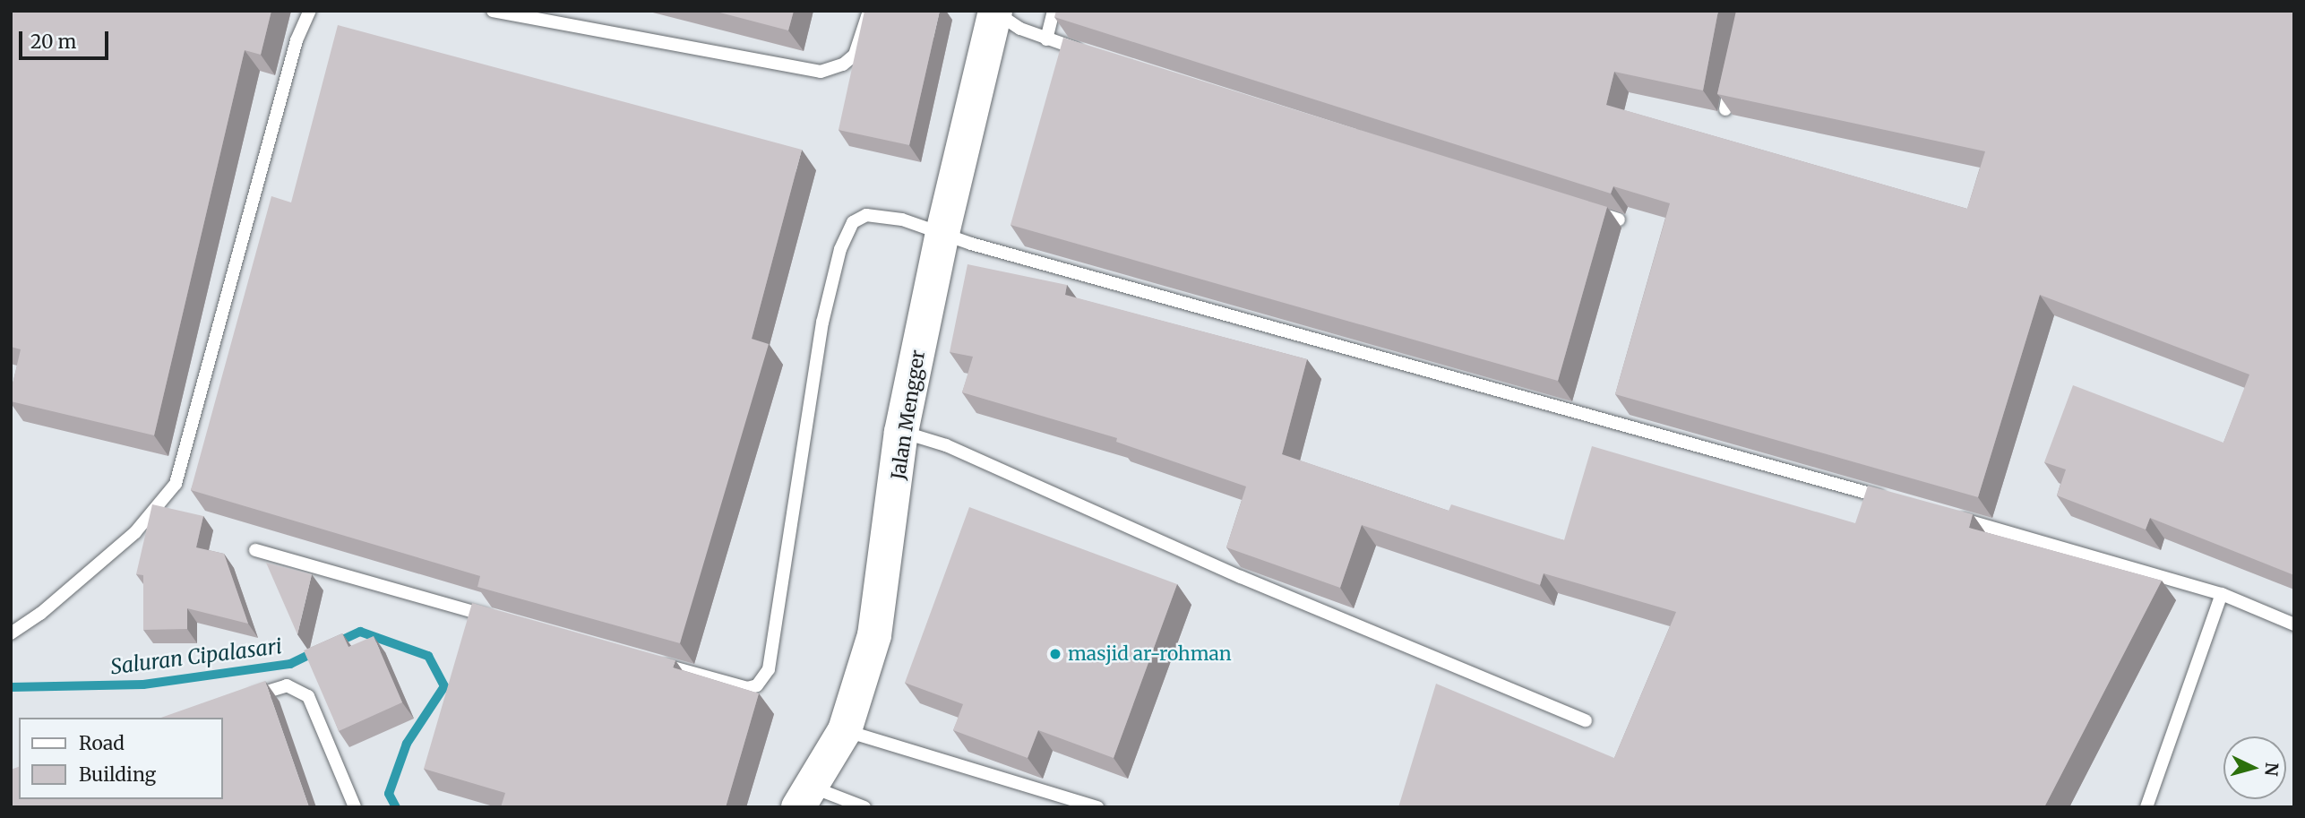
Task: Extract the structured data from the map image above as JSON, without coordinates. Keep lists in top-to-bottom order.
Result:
{
  "streets": {
    "street": ["Jalan Mengger"]
  },
  "water": ["Saluran Cipalasari"],
  "places": ["masjid ar-rohman"],
  "legend": ["Road", "Building"],
  "scale_bar": "20 m",
  "north": "right"
}
